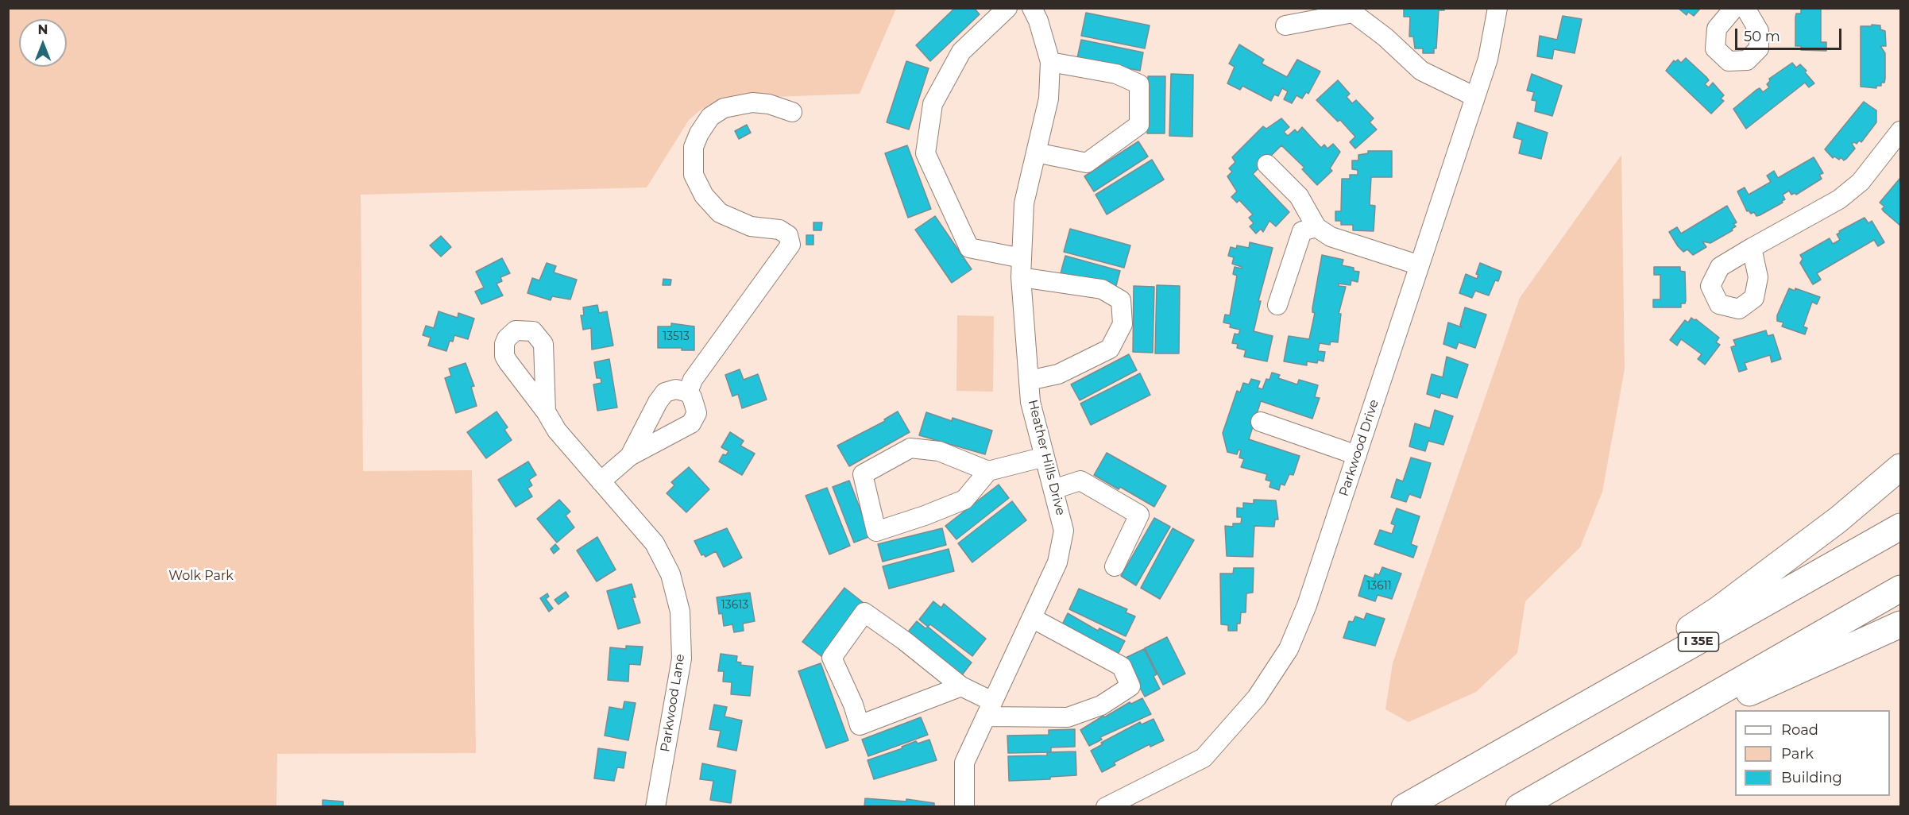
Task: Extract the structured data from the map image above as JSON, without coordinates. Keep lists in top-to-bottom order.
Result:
{
  "streets": {
    "highway": ["I 35E"],
    "street": ["Parkwood Drive", "Heather Hills Drive", "Parkwood Lane"]
  },
  "parks": ["Wolk Park"],
  "house_numbers": ["13513", "13611", "13613"],
  "legend": ["Road", "Park", "Building"],
  "scale_bar": "50 m",
  "north": "top"
}
